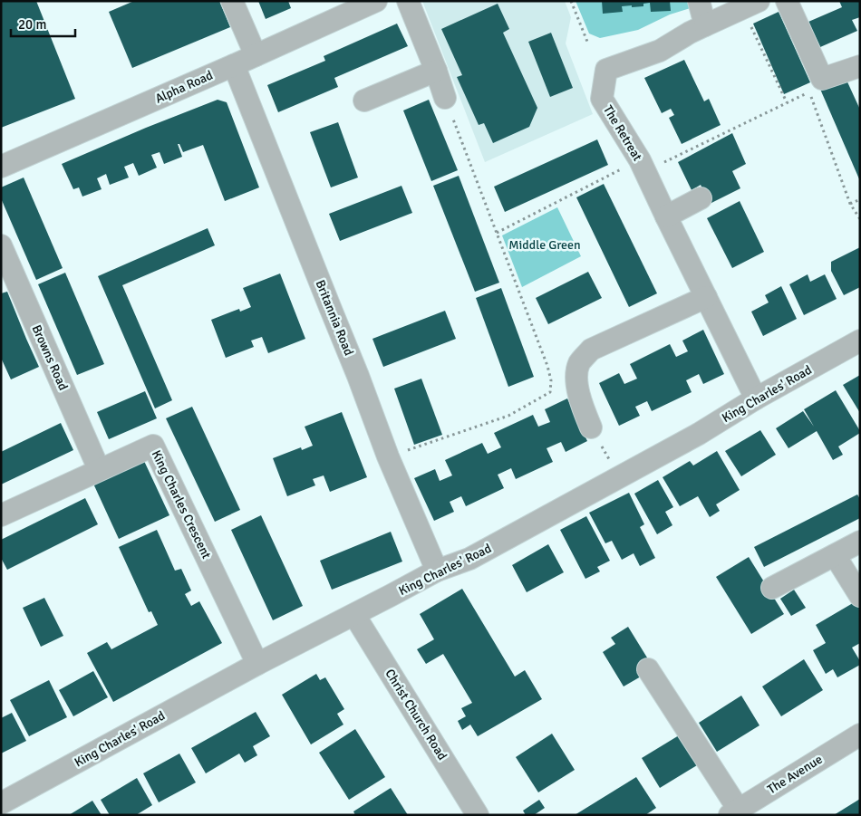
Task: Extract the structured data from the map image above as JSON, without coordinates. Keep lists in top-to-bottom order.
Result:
{
  "streets": {
    "street": [
      "Alpha Road",
      "The Retreat",
      "Britannia Road",
      "Browns Road",
      "King Charles' Road",
      "King Charles Crescent",
      "Christ Church Road",
      "The Avenue"
    ]
  },
  "crossings": [
    ["Alpha Road", "Britannia Road"],
    ["The Retreat", "King Charles' Road"],
    ["Britannia Road", "King Charles' Road"],
    ["Browns Road", "King Charles Crescent"],
    ["King Charles' Road", "King Charles Crescent"],
    ["King Charles' Road", "Christ Church Road"]
  ],
  "parks": ["Middle Green"],
  "scale_bar": "20 m"
}
